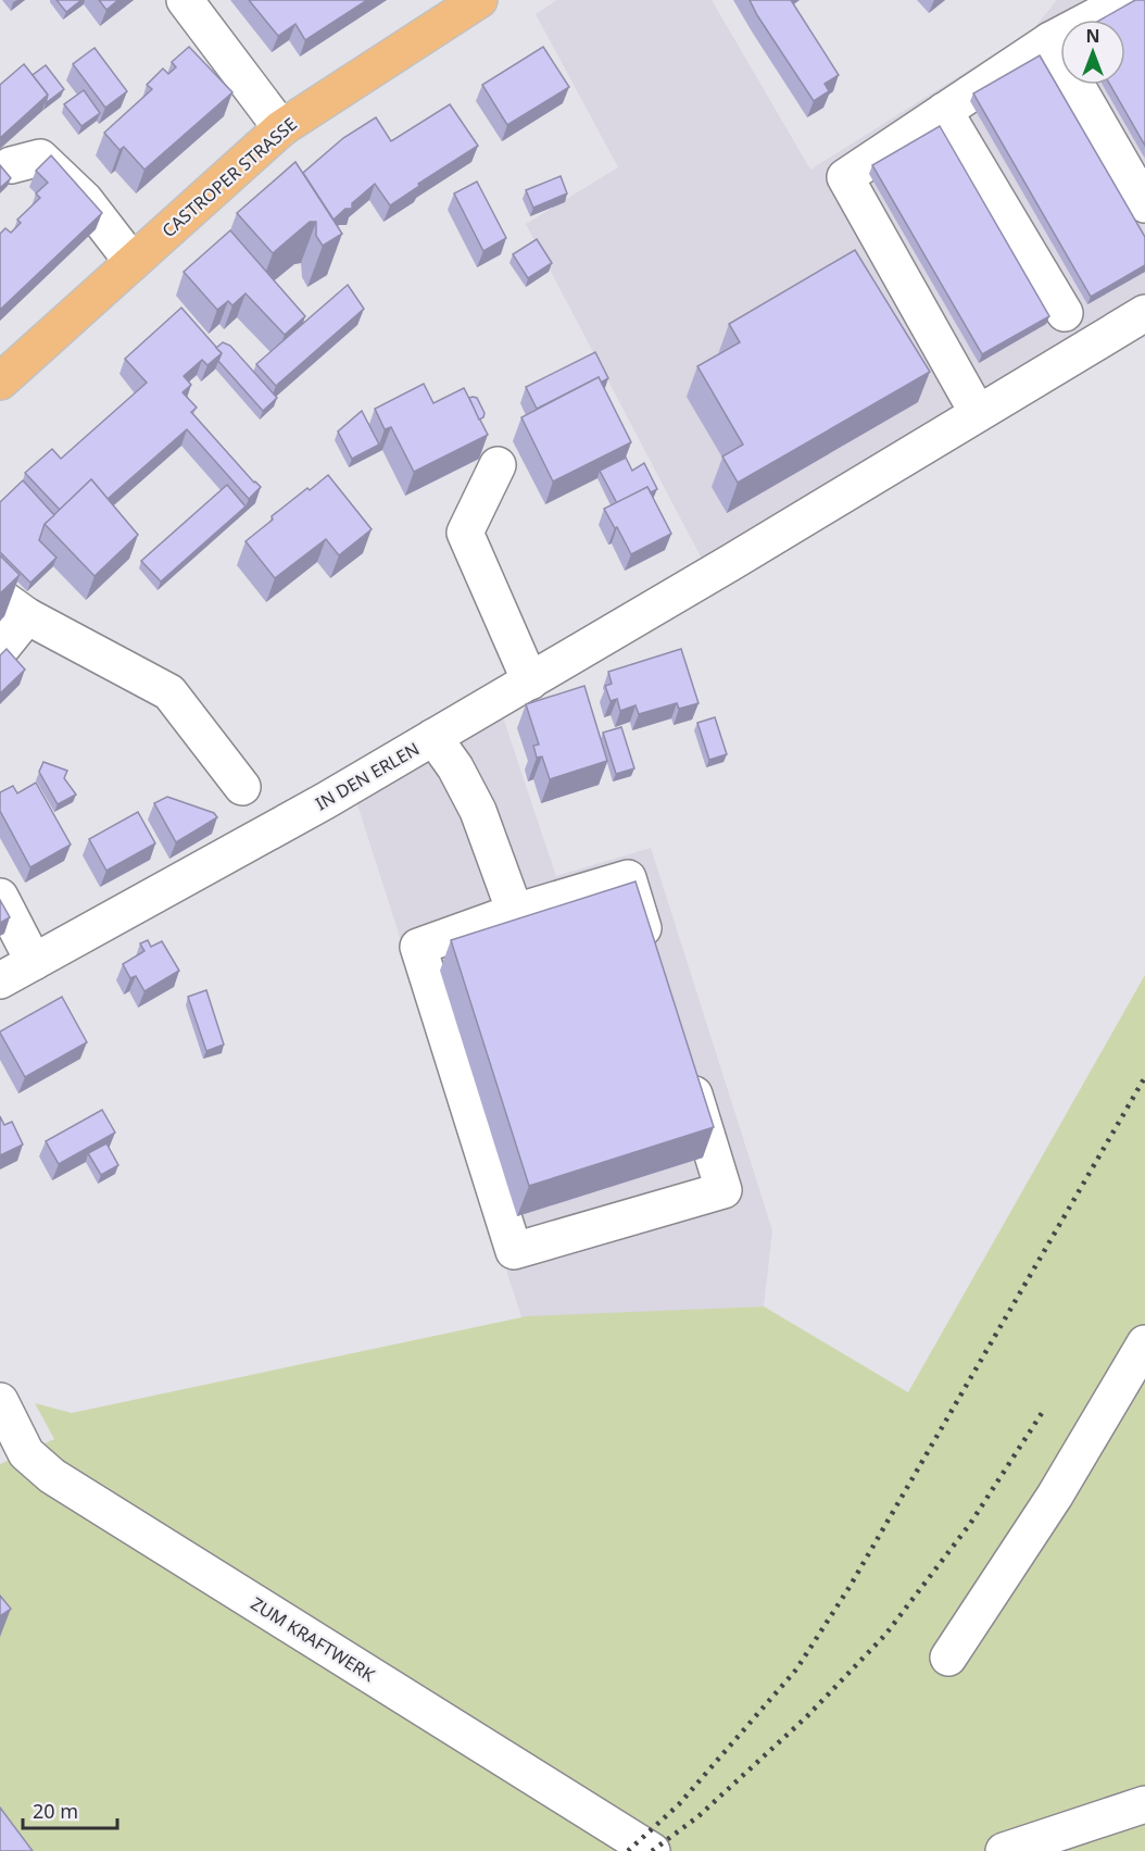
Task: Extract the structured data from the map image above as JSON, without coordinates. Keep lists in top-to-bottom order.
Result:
{
  "streets": {
    "main road": ["CASTROPER STRASSE"],
    "street": ["IN DEN ERLEN", "ZUM KRAFTWERK"]
  },
  "scale_bar": "20 m",
  "north": "top"
}
